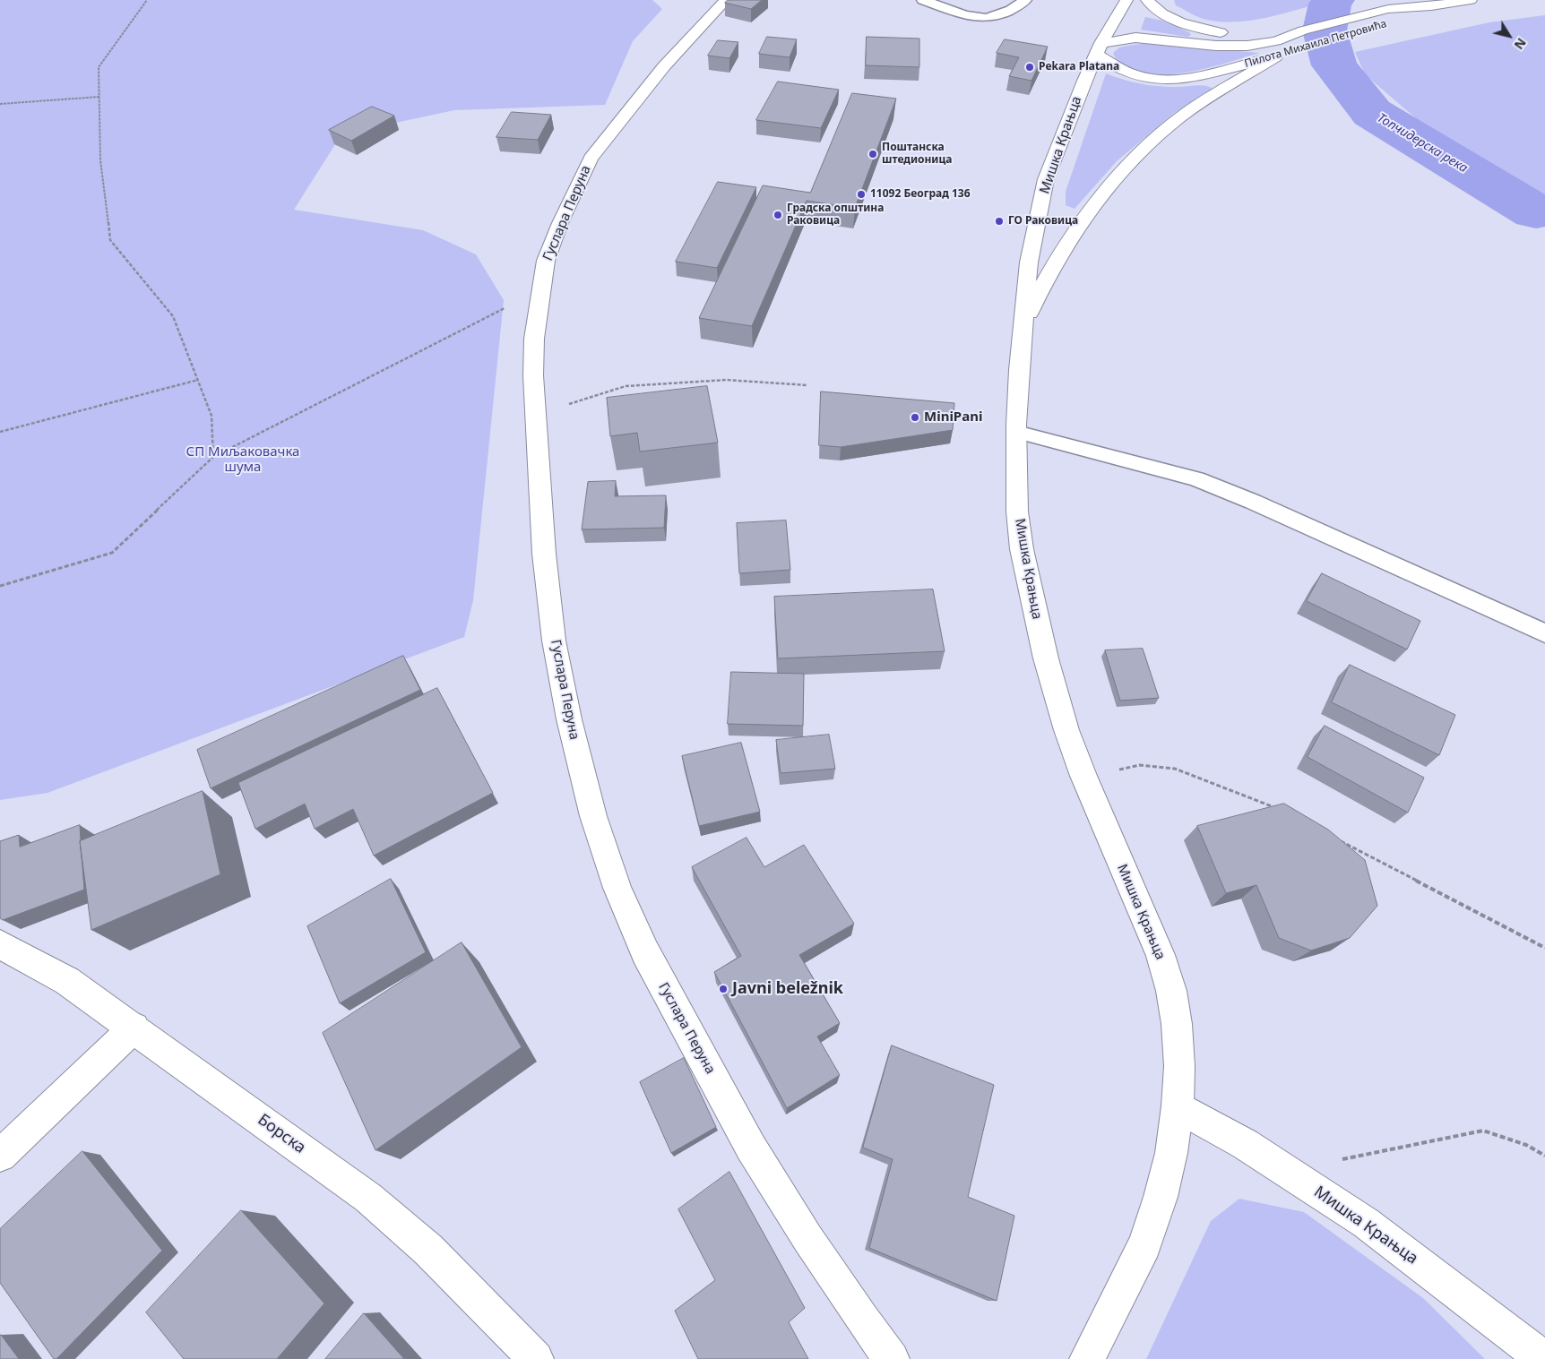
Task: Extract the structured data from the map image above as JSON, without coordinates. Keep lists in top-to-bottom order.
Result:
{
  "streets": {
    "main road": [
      "Пилота Михаила Петровића",
      "Мишка Крањца",
      "Гуслара Перуна",
      "Борска"
    ]
  },
  "crossings": [
    ["Пилота Михаила Петровића", "Мишка Крањца"]
  ],
  "water": ["Топчидерска река"],
  "parks": ["СП Миљаковачка шума"],
  "places": [
    "Pekara Platana",
    "Поштанска штедионица",
    "11092 Београд 136",
    "Градска општина Раковица",
    "ГО Раковица",
    "MiniPani",
    "Javni beležnik"
  ],
  "north": "bottom right"
}
